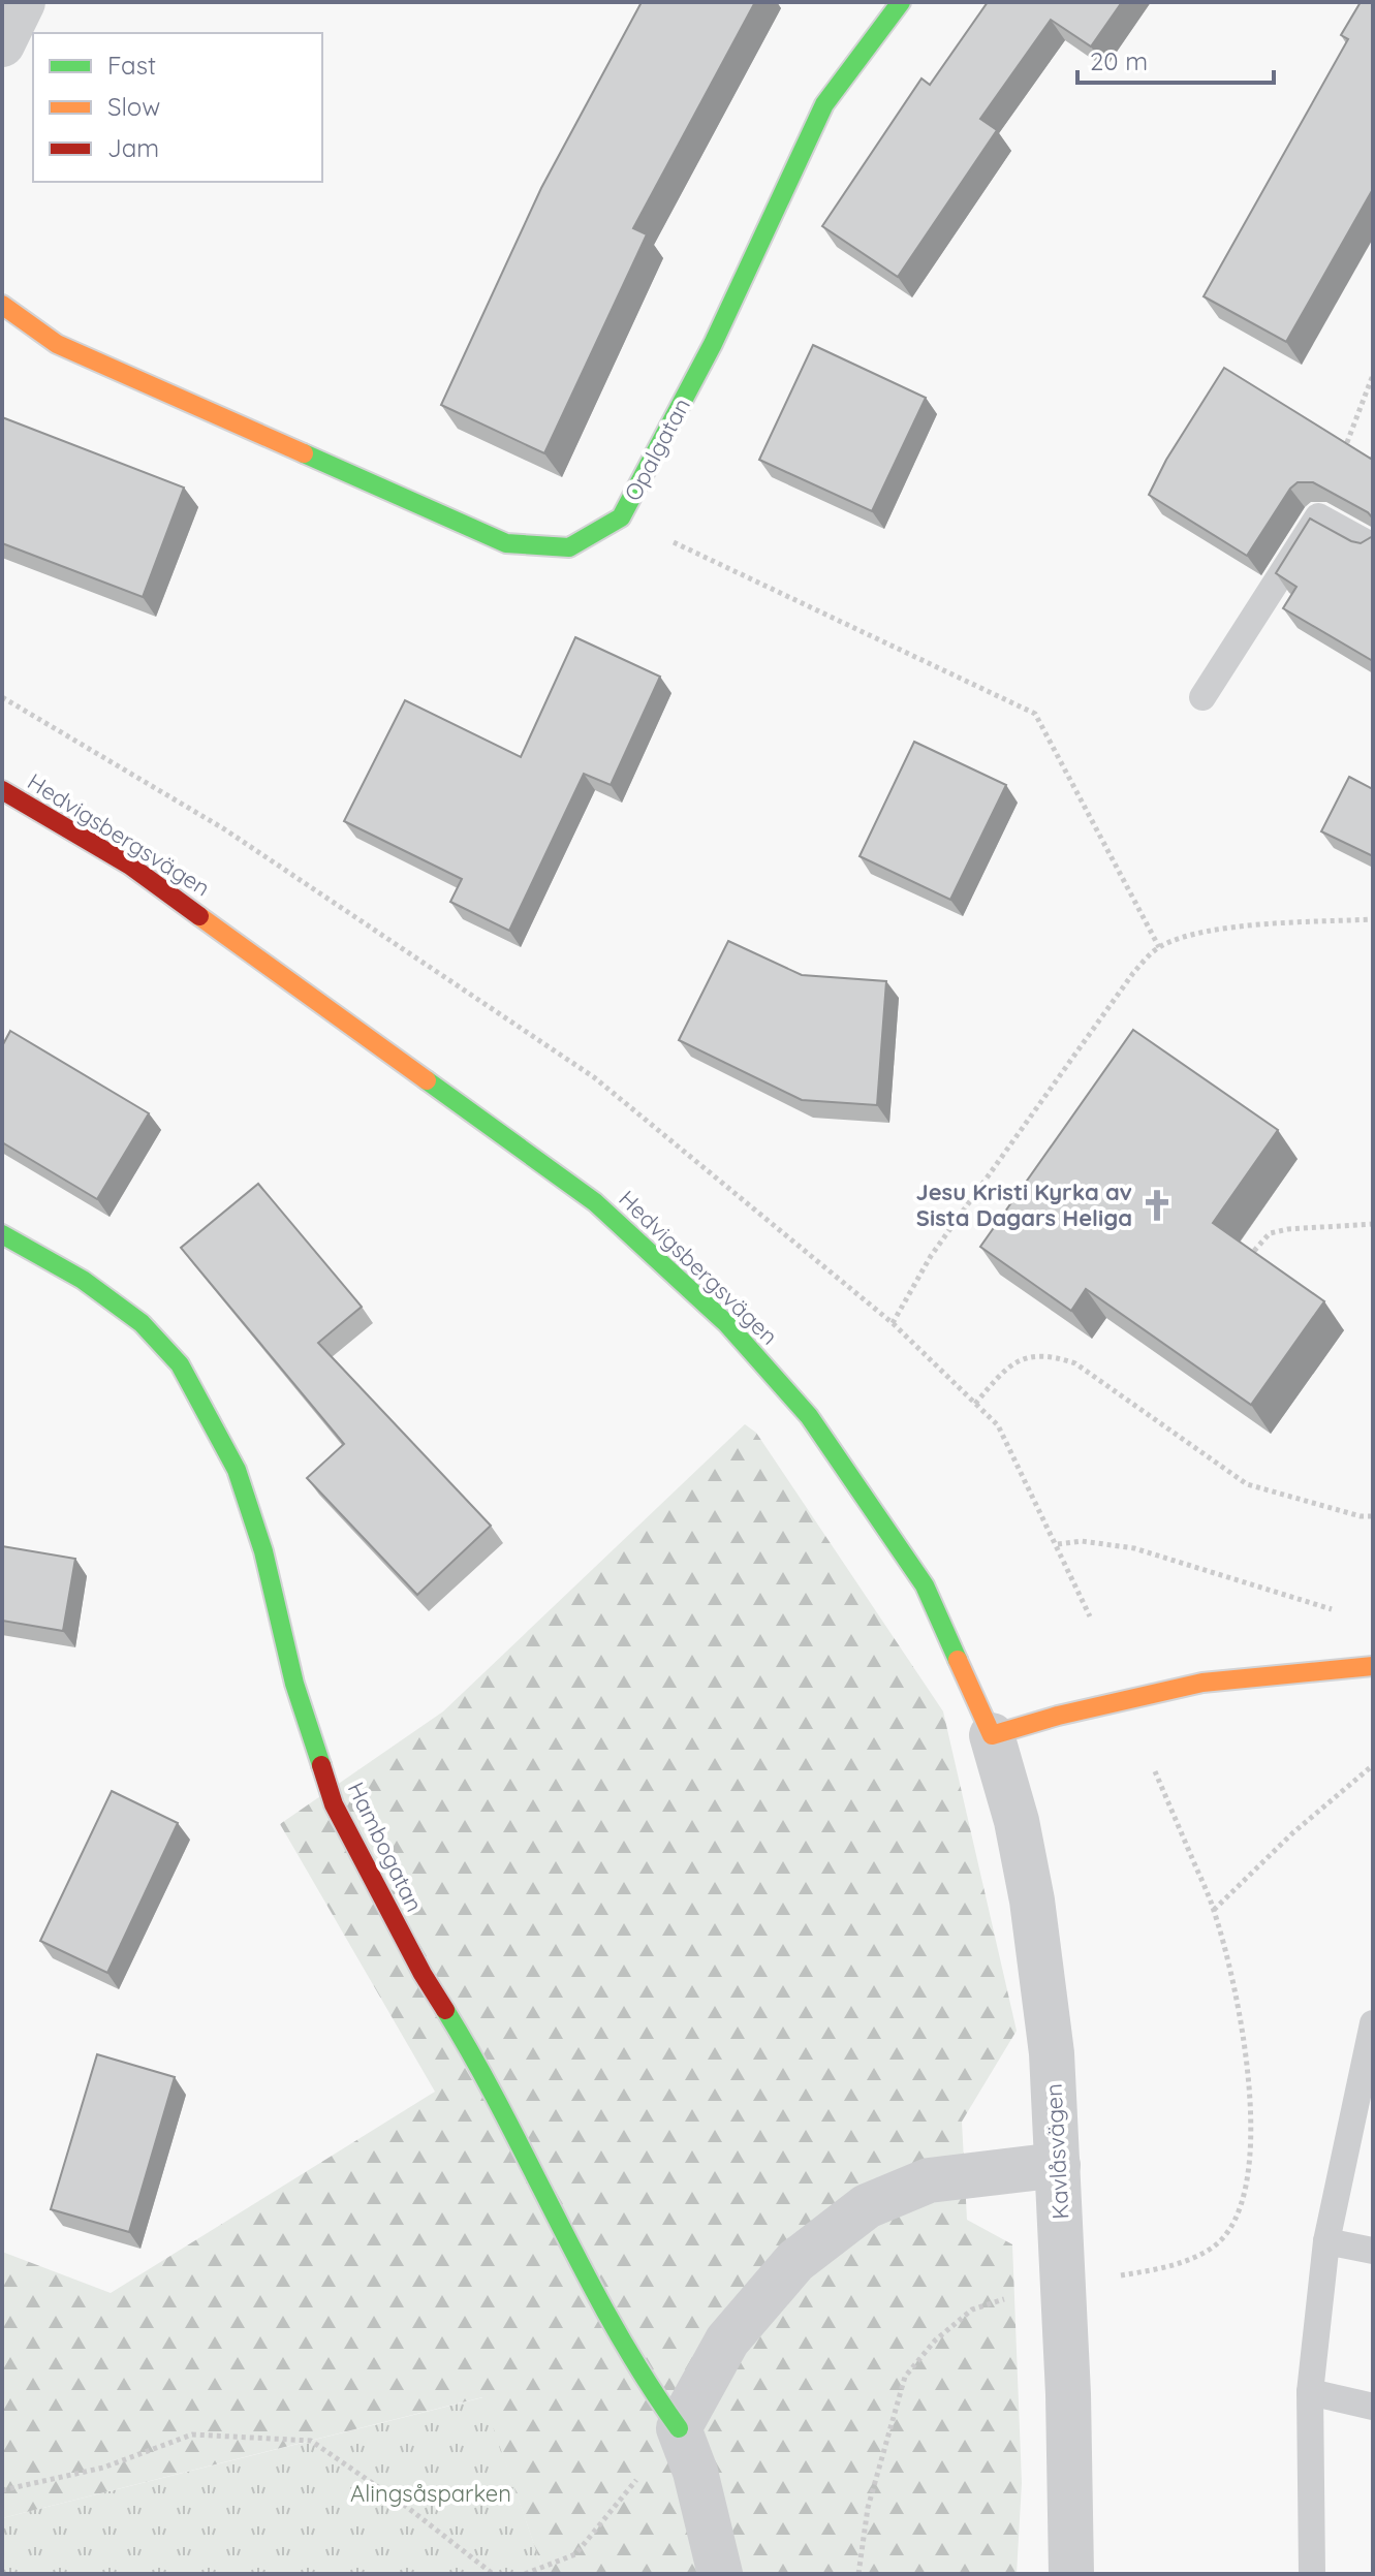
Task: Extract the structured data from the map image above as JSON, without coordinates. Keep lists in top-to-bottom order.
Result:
{
  "streets": {
    "street": [
      "Opalgatan",
      "Hedvigsbergsvägen",
      "Hambogatan",
      "Kavlåsvägen"
    ]
  },
  "crossings": [
    ["Hedvigsbergsvägen", "Kavlåsvägen"]
  ],
  "parks": ["Alingsåsparken"],
  "places": {
    "church": ["Jesu Kristi Kyrka av Sista Dagars Heliga"]
  },
  "legend": ["Fast", "Slow", "Jam"],
  "scale_bar": "20 m"
}
